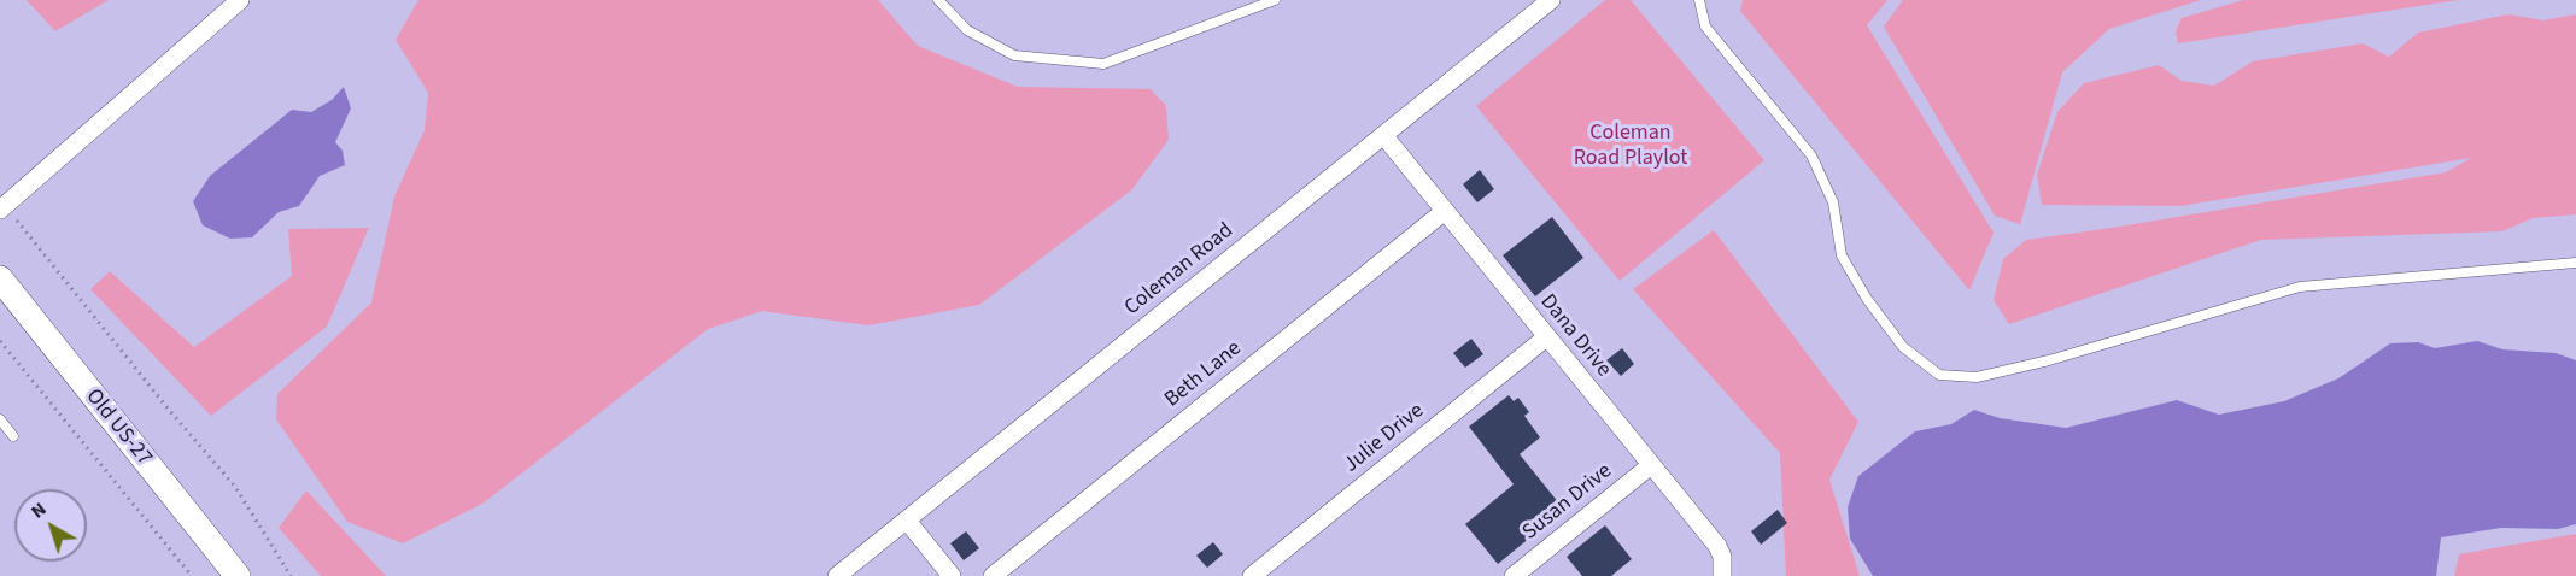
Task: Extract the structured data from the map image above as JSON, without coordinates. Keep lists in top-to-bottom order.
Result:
{
  "streets": {
    "main road": ["Old US-27"],
    "street": [
      "Coleman Road",
      "Dana Drive",
      "Beth Lane",
      "Julie Drive",
      "Susan Drive"
    ]
  },
  "crossings": [
    ["Coleman Road", "Dana Drive"],
    ["Dana Drive", "Beth Lane"],
    ["Dana Drive", "Julie Drive"],
    ["Dana Drive", "Susan Drive"]
  ],
  "parks": ["Coleman Road Playlot"],
  "north": "top left"
}
